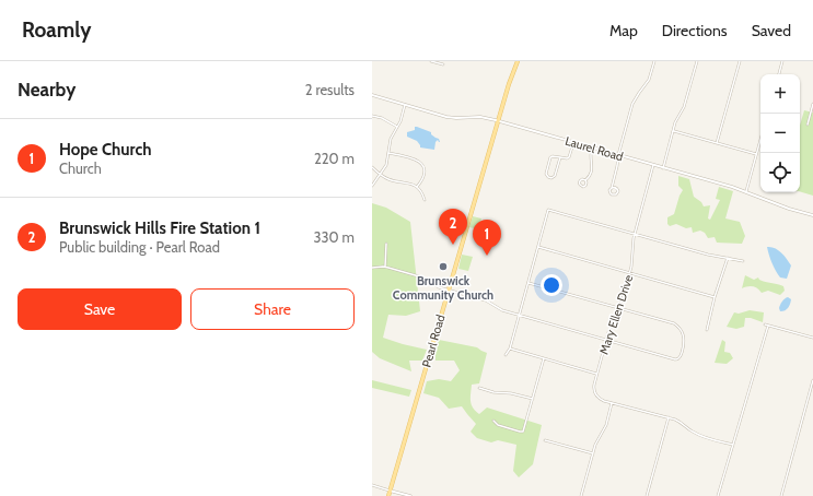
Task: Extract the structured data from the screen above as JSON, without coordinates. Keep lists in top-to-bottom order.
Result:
{
  "streets": {
    "main road": ["Pearl Road"],
    "street": ["Laurel Road", "Mary Ellen Drive"]
  },
  "crossings": [
    ["Laurel Road", "Mary Ellen Drive"],
    ["Laurel Road", "Pearl Road"]
  ],
  "places": ["Brunswick Community Church"],
  "page": {
    "header": "Roamly",
    "nav": ["Map", "Directions", "Saved"],
    "heading": ["Nearby", "2 results"],
    "map_buttons": ["+", "−"],
    "list": [
      {
        "mark": "1",
        "name": "Hope Church",
        "note": "Church",
        "value": "220 m"
      },
      {
        "mark": "2",
        "name": "Brunswick Hills Fire Station 1",
        "note": "Public building · Pearl Road",
        "value": "330 m"
      }
    ],
    "pins": ["2", "1"],
    "buttons": ["Save", "Share"]
  }
}
